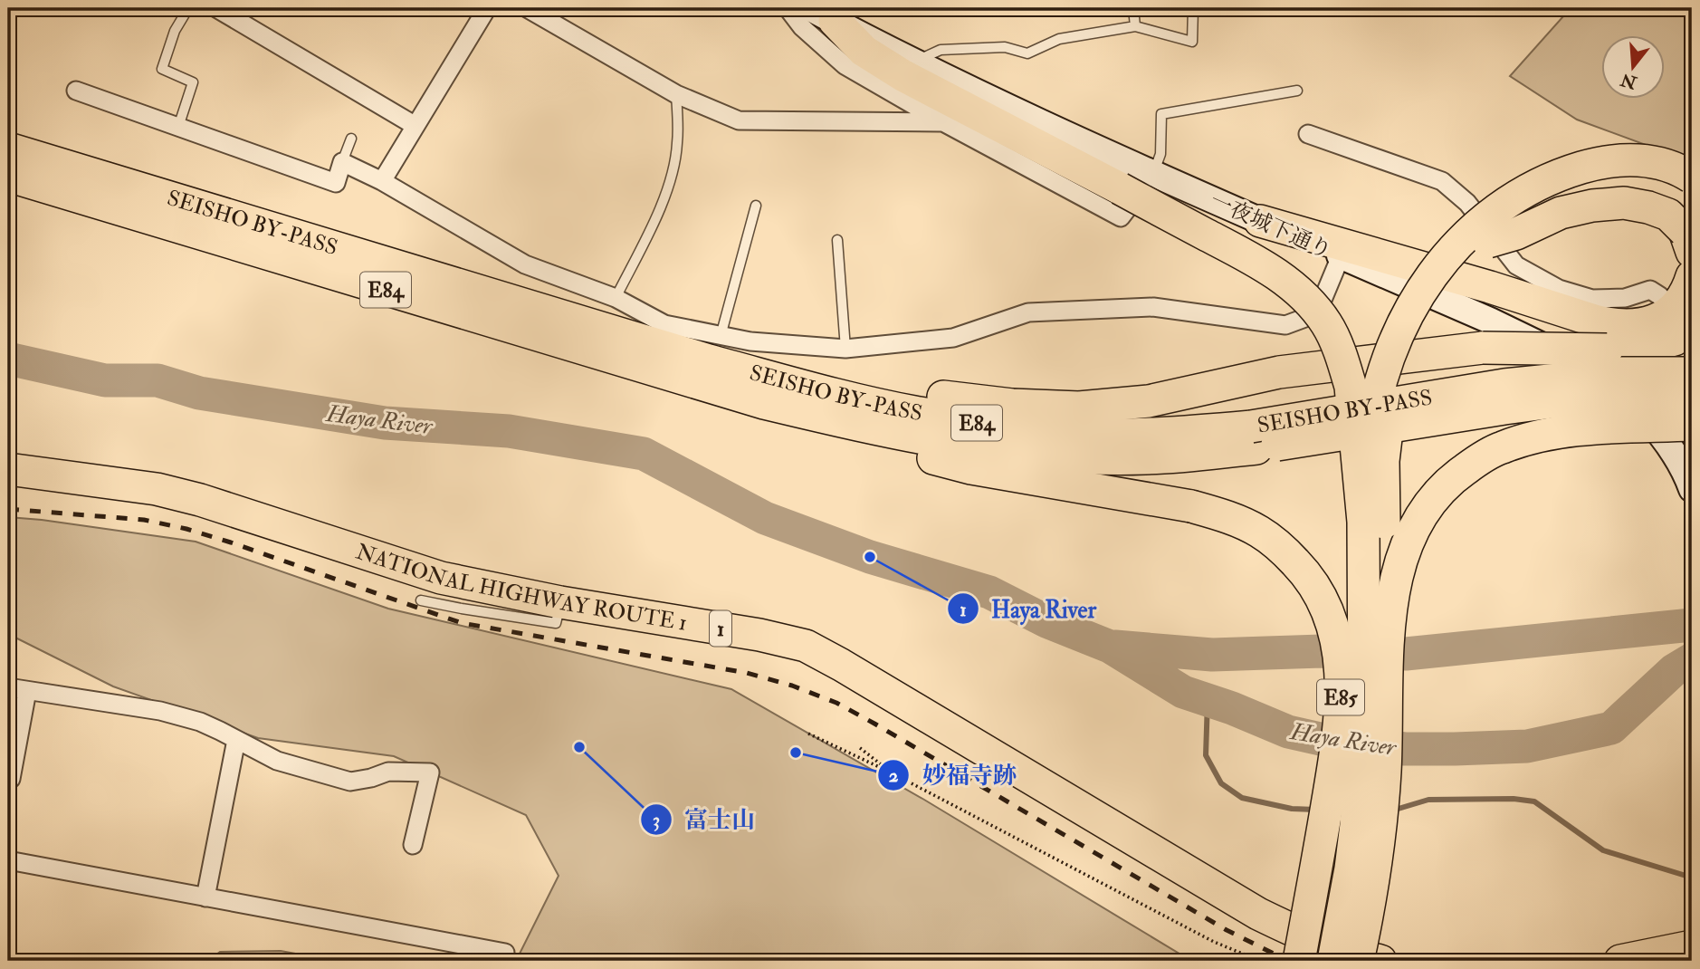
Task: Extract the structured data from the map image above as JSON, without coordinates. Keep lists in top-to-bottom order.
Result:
{
  "streets": {
    "highway": [
      "SEISHO BY-PASS",
      "E84",
      "NATIONAL HIGHWAY ROUTE 1",
      "1",
      "E85"
    ],
    "street": ["一夜城下通り"]
  },
  "crossings": [
    ["SEISHO BY-PASS", "E85"],
    ["NATIONAL HIGHWAY ROUTE 1", "E85"]
  ],
  "water": ["Haya River"],
  "places": ["Haya River", "富士山", "妙福寺跡"],
  "north": "bottom"
}
